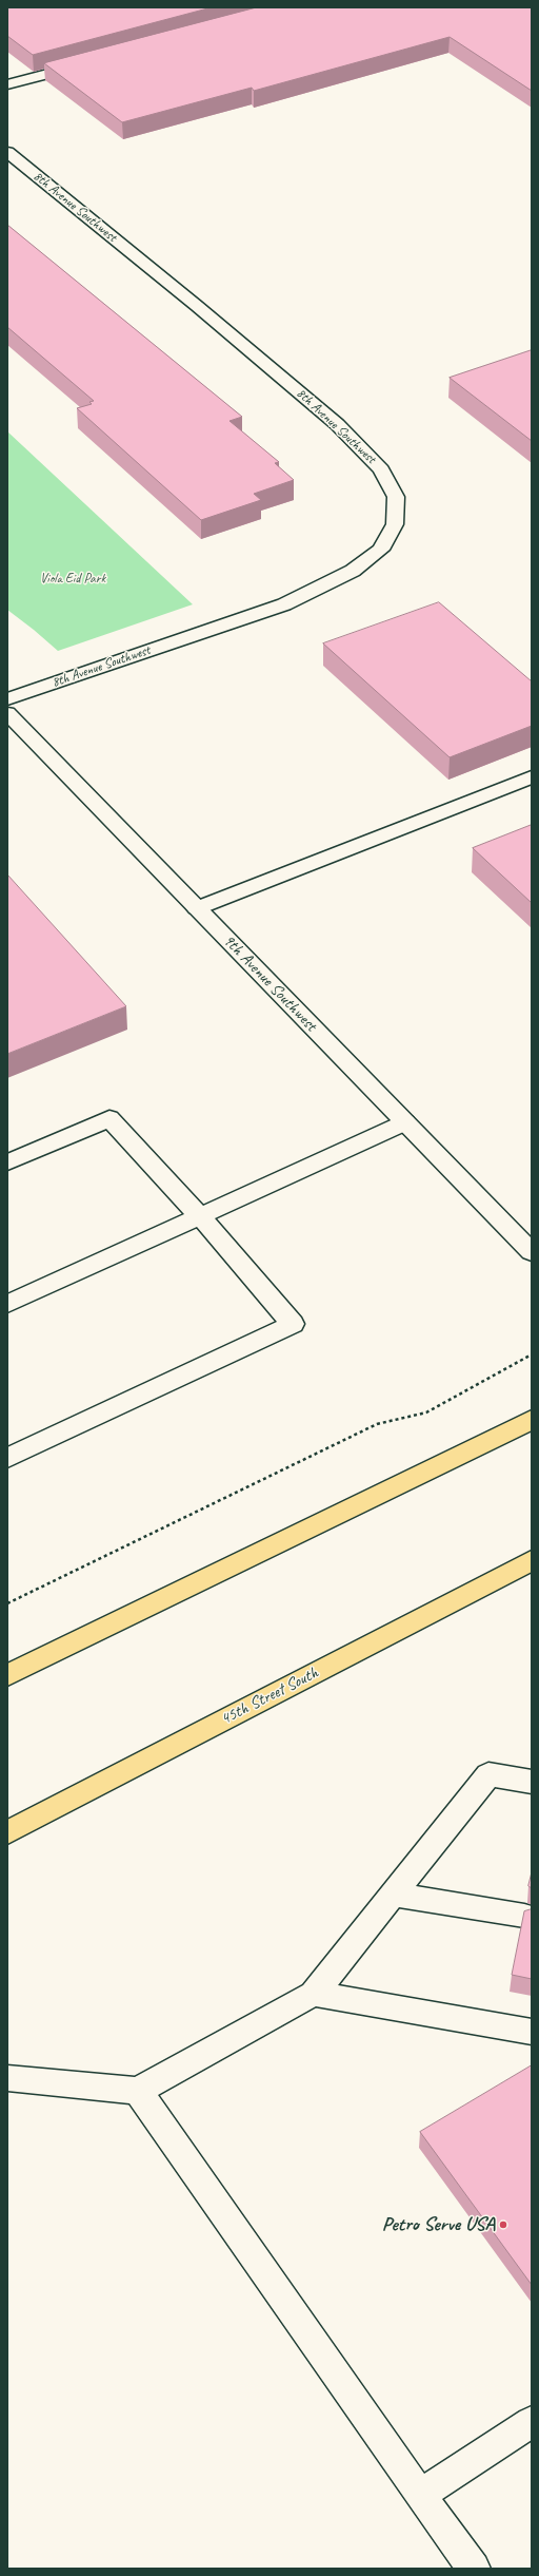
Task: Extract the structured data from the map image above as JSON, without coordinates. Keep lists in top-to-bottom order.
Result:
{
  "streets": {
    "main road": ["45th Street South"],
    "street": ["8th Avenue Southwest", "9th Avenue Southwest"]
  },
  "parks": ["Viola Eid Park"],
  "places": ["Petro Serve USA"]
}
